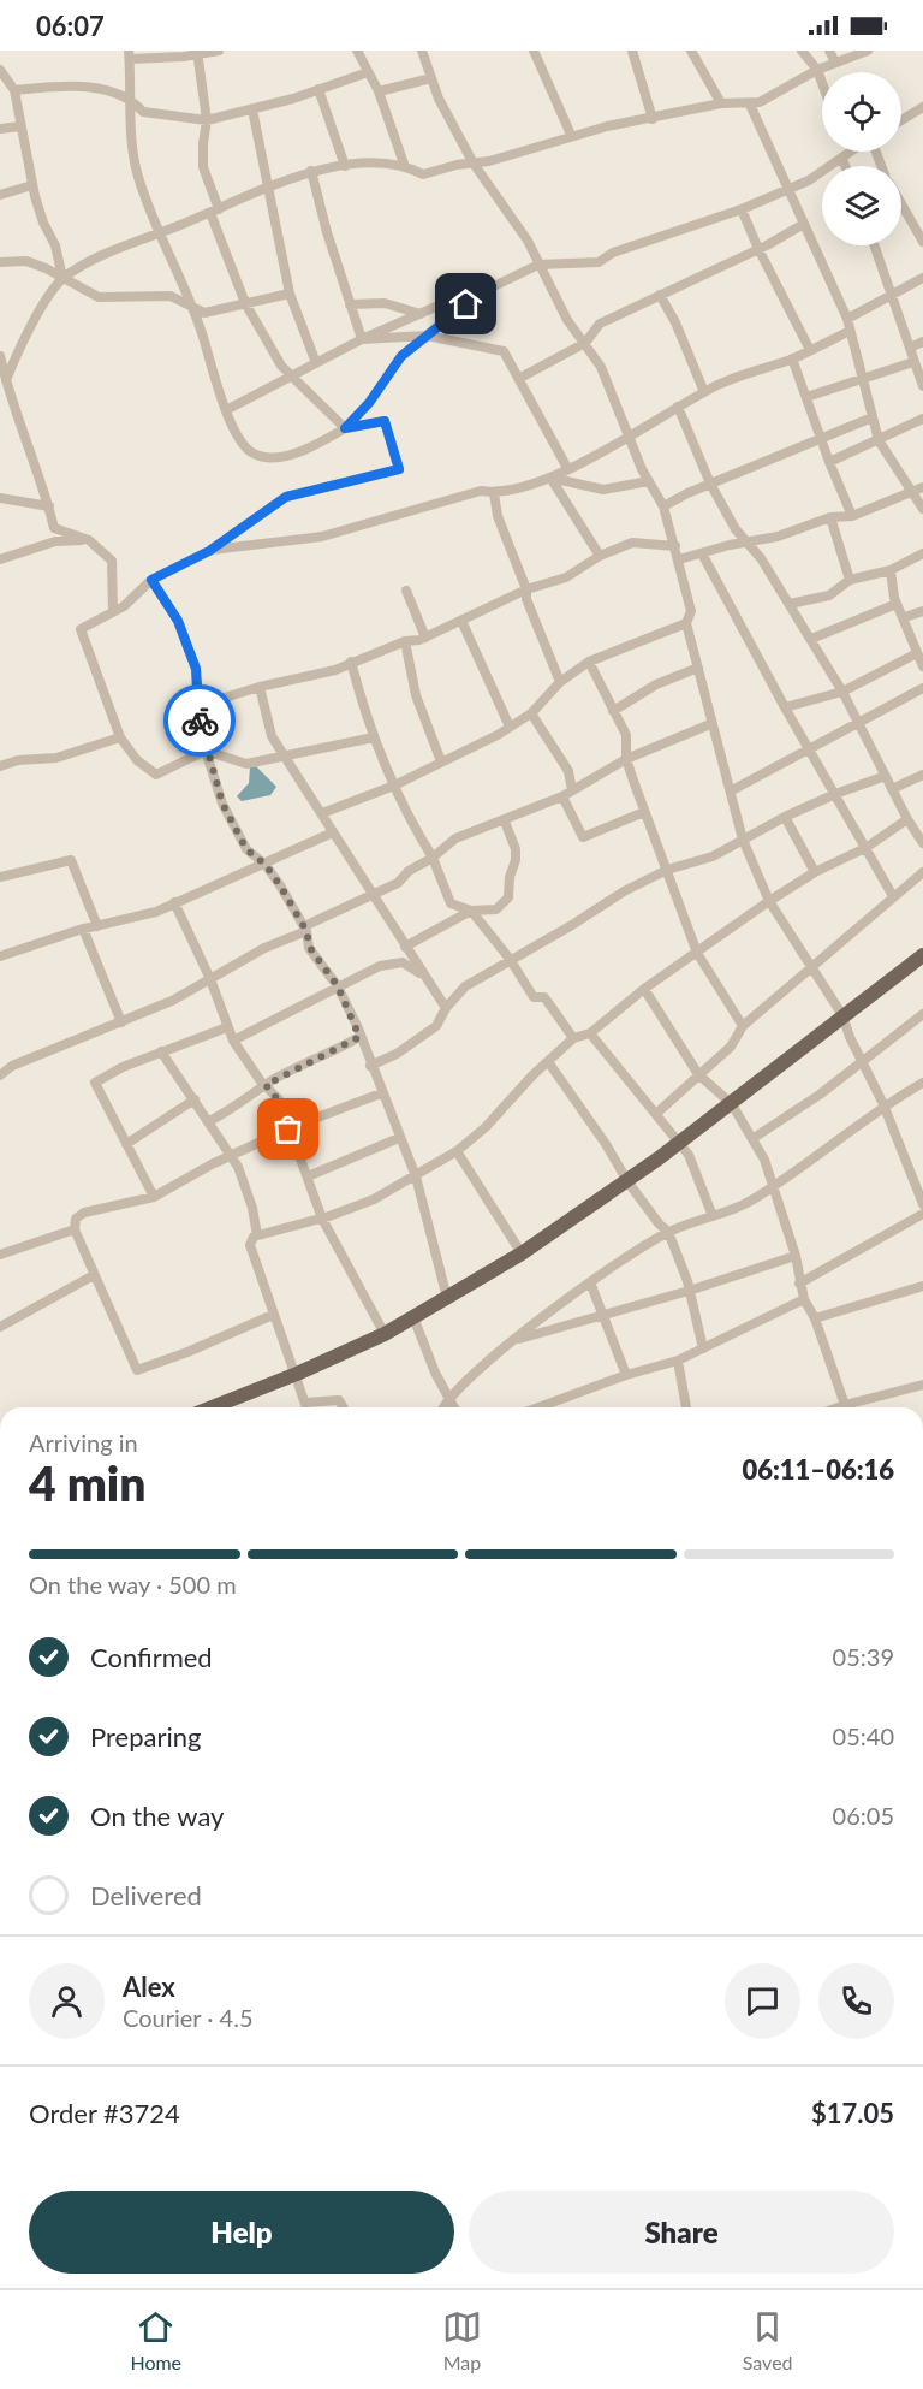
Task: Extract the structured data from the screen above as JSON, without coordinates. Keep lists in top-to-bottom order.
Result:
{
  "page": {
    "status": "06:07",
    "heading": ["4 min", "Arriving in", "06:11–06:16"],
    "panel": [
      "Alex",
      "Courier · 4.5",
      "Order #3724",
      "$17.05"
    ],
    "bar": "On the way · 500 m",
    "list": [
      ["Confirmed", "05:39"],
      ["Preparing", "05:40"],
      ["On the way", "06:05"],
      "Delivered"
    ],
    "buttons": ["Help", "Share"],
    "tabs": ["Home", "Map", "Saved"]
  }
}
